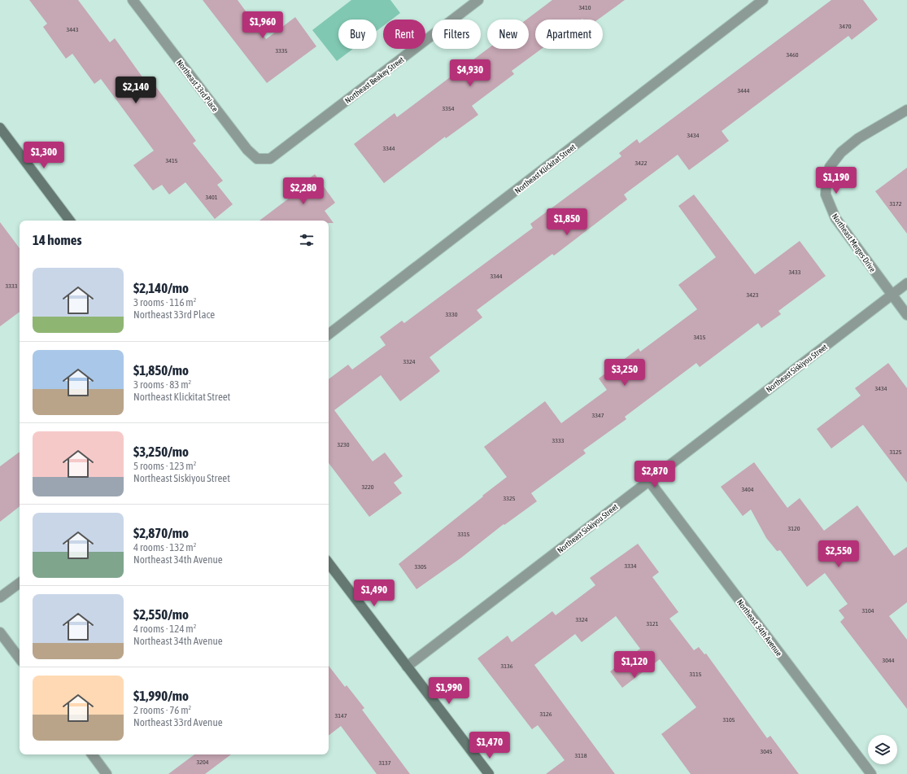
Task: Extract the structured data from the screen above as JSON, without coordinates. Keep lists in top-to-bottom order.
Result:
{
  "streets": {
    "street": [
      "Northeast Beakey Street",
      "Northeast 33rd Place",
      "Northeast Klickitat Street",
      "Northeast Merges Drive",
      "Northeast Siskiyou Street",
      "Northeast 34th Avenue"
    ]
  },
  "crossings": [
    ["Northeast Beakey Street", "Northeast 33rd Place"],
    ["Northeast Merges Drive", "Northeast Siskiyou Street"],
    ["Northeast Siskiyou Street", "Northeast 34th Avenue"]
  ],
  "house_numbers": [
    "3410",
    "3470",
    "3443",
    "3335",
    "3460",
    "3444",
    "3354",
    "3434",
    "3344",
    "3415",
    "3422",
    "3401",
    "3172",
    "3433",
    "3344",
    "3333",
    "3423",
    "3330",
    "3415",
    "3324",
    "3434",
    "3347",
    "3333",
    "3230",
    "3125",
    "3220",
    "3404",
    "3325",
    "3120",
    "3315",
    "3334",
    "3305",
    "3104",
    "3324",
    "3121",
    "3044",
    "3136",
    "3115",
    "3126",
    "3147",
    "3105",
    "3045",
    "3118",
    "3204",
    "3137"
  ],
  "page": {
    "price": [
      "$1,960",
      "$4,930",
      "$2,140",
      "$1,300",
      "$1,190",
      "$2,280",
      "$1,850",
      "$3,250",
      "$2,870",
      "$2,550",
      "$1,490",
      "$1,120",
      "$1,990",
      "$1,470"
    ],
    "chip": [
      "Buy",
      "Rent",
      "Filters",
      "New",
      "Apartment"
    ],
    "heading": "14 homes",
    "list": [
      {
        "name": "$2,140/mo",
        "note": "3 rooms · 116 m² · Northeast 33rd Place"
      },
      {
        "name": "$1,850/mo",
        "note": "3 rooms · 83 m² · Northeast Klickitat Street"
      },
      {
        "name": "$3,250/mo",
        "note": "5 rooms · 123 m² · Northeast Siskiyou Street"
      },
      {
        "name": "$2,870/mo",
        "note": "4 rooms · 132 m² · Northeast 34th Avenue"
      },
      {
        "name": "$2,550/mo",
        "note": "4 rooms · 124 m² · Northeast 34th Avenue"
      },
      {
        "name": "$1,990/mo",
        "note": "2 rooms · 76 m² · Northeast 33rd Avenue"
      }
    ]
  }
}
